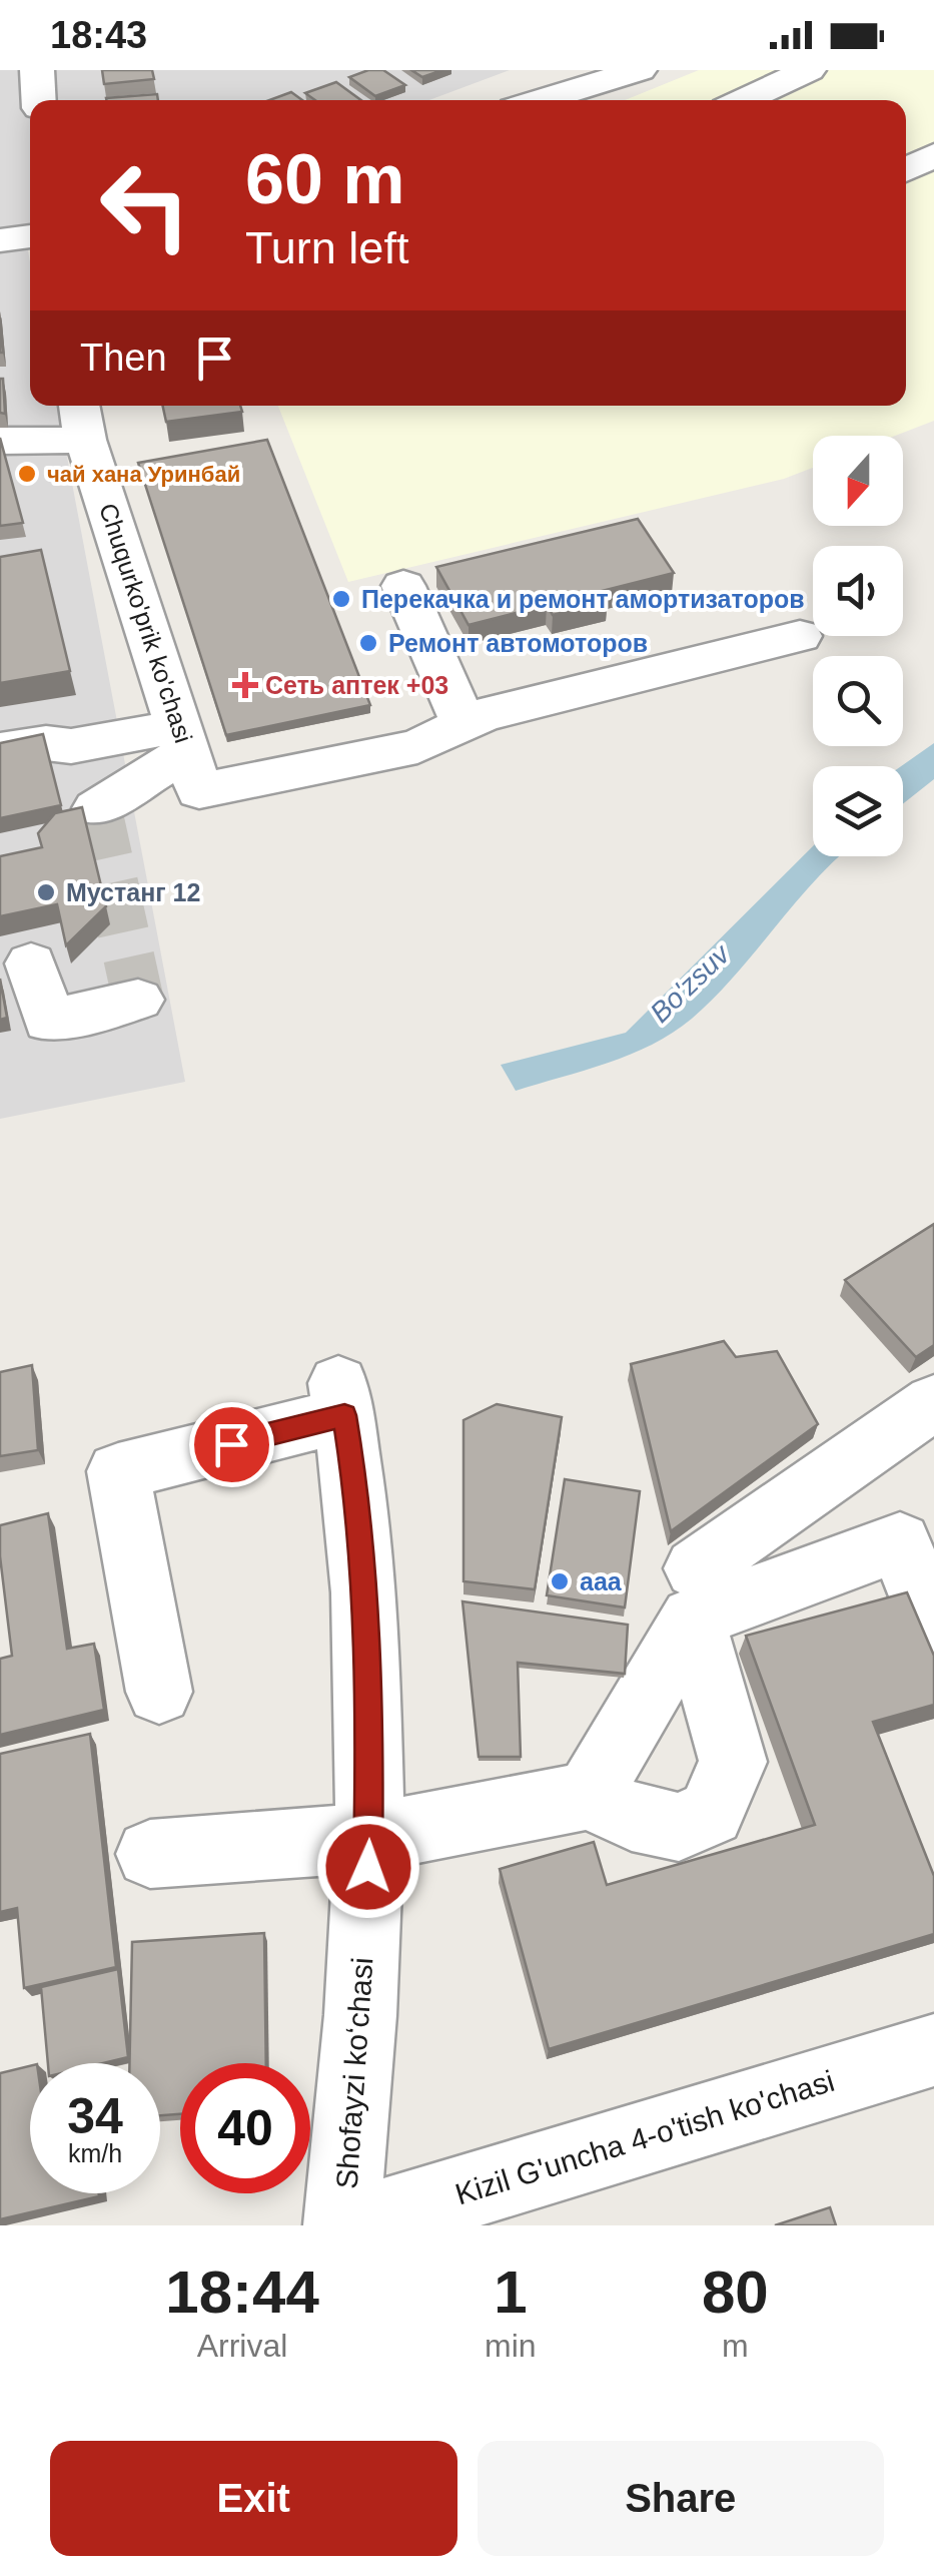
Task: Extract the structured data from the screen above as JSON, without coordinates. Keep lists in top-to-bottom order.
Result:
{
  "streets": {
    "street": ["Chuqurko'prik ko'chasi", "Shofayzi koʻchasi", "Kizil G'uncha 4-o'tish ko'chasi"]
  },
  "water": ["Bo'zsuv"],
  "places": {
    "other": [
      "чай хана Уринбай",
      "Перекачка и ремонт амортизаторов",
      "Ремонт автомоторов",
      "Мустанг 12",
      "ааа"
    ],
    "health": ["Сеть аптек +03"]
  },
  "north": "bottom",
  "page": {
    "status": "18:43",
    "turn": ["60 m", "Turn left"],
    "then": "Then",
    "speed": "34 km/h",
    "limit": "40",
    "eta": [
      "18:44",
      "Arrival",
      "1",
      "min",
      "80",
      "m"
    ],
    "buttons": ["Exit", "Share"]
  }
}
